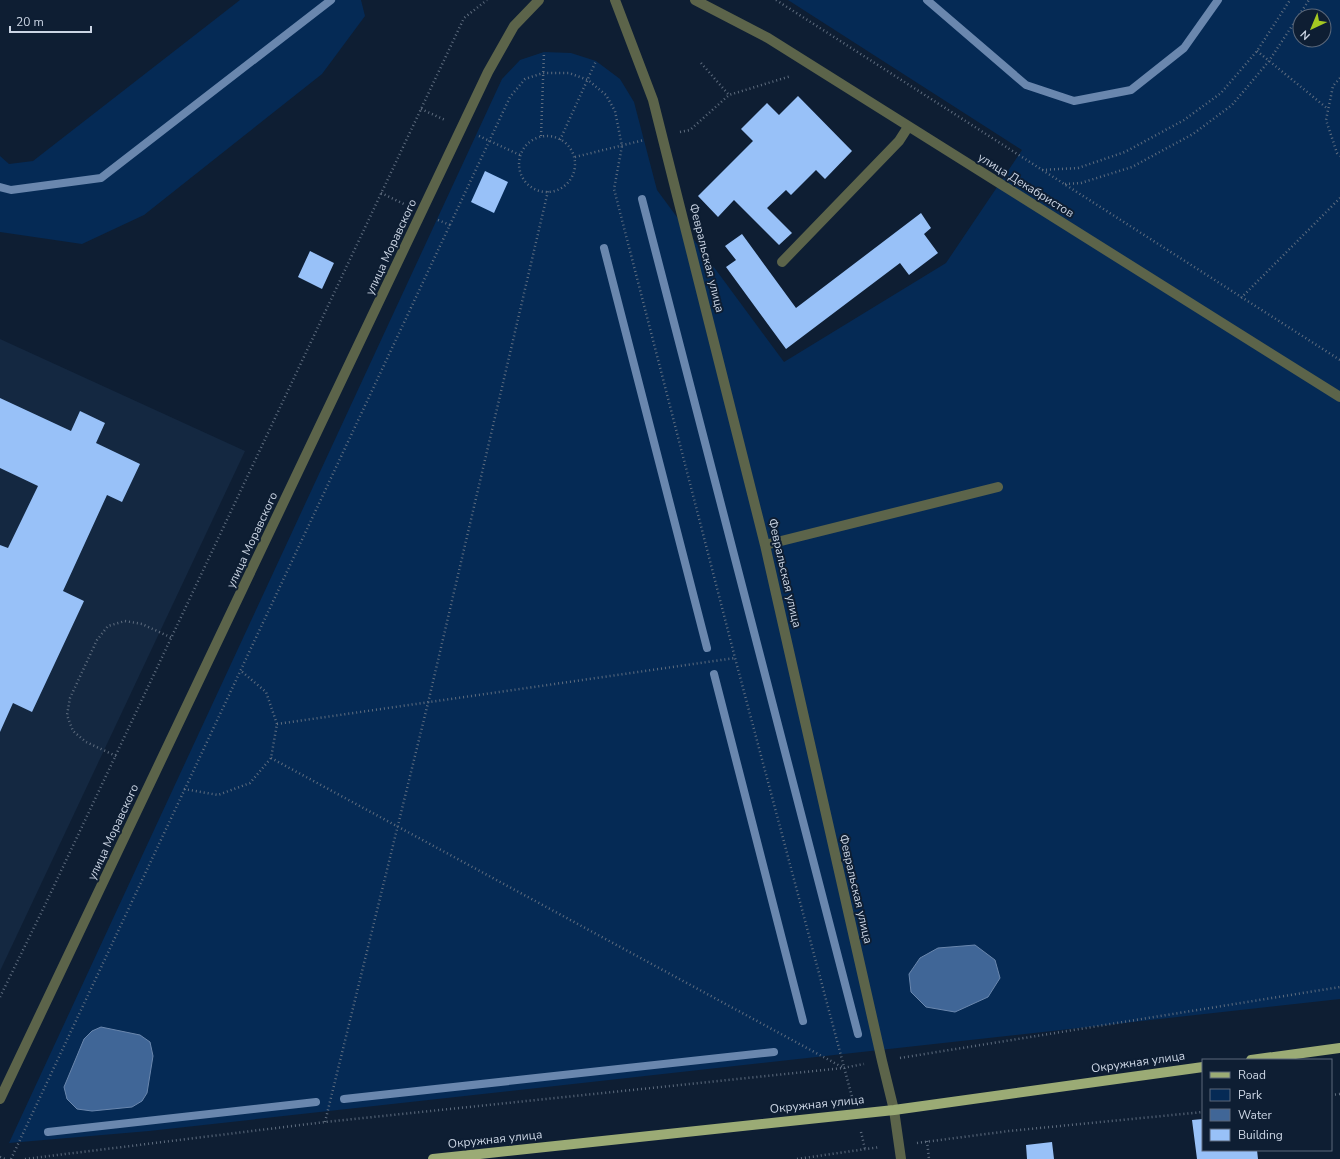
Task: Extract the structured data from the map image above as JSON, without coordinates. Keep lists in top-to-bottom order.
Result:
{
  "streets": {
    "main road": ["Окружная улица"],
    "street": ["улица Декабристов", "улица Моравского", "Февральская улица"]
  },
  "crossings": [
    ["Февральская улица", "Окружная улица"]
  ],
  "legend": [
    "Road",
    "Park",
    "Water",
    "Building"
  ],
  "scale_bar": "20 m",
  "north": "bottom left"
}
